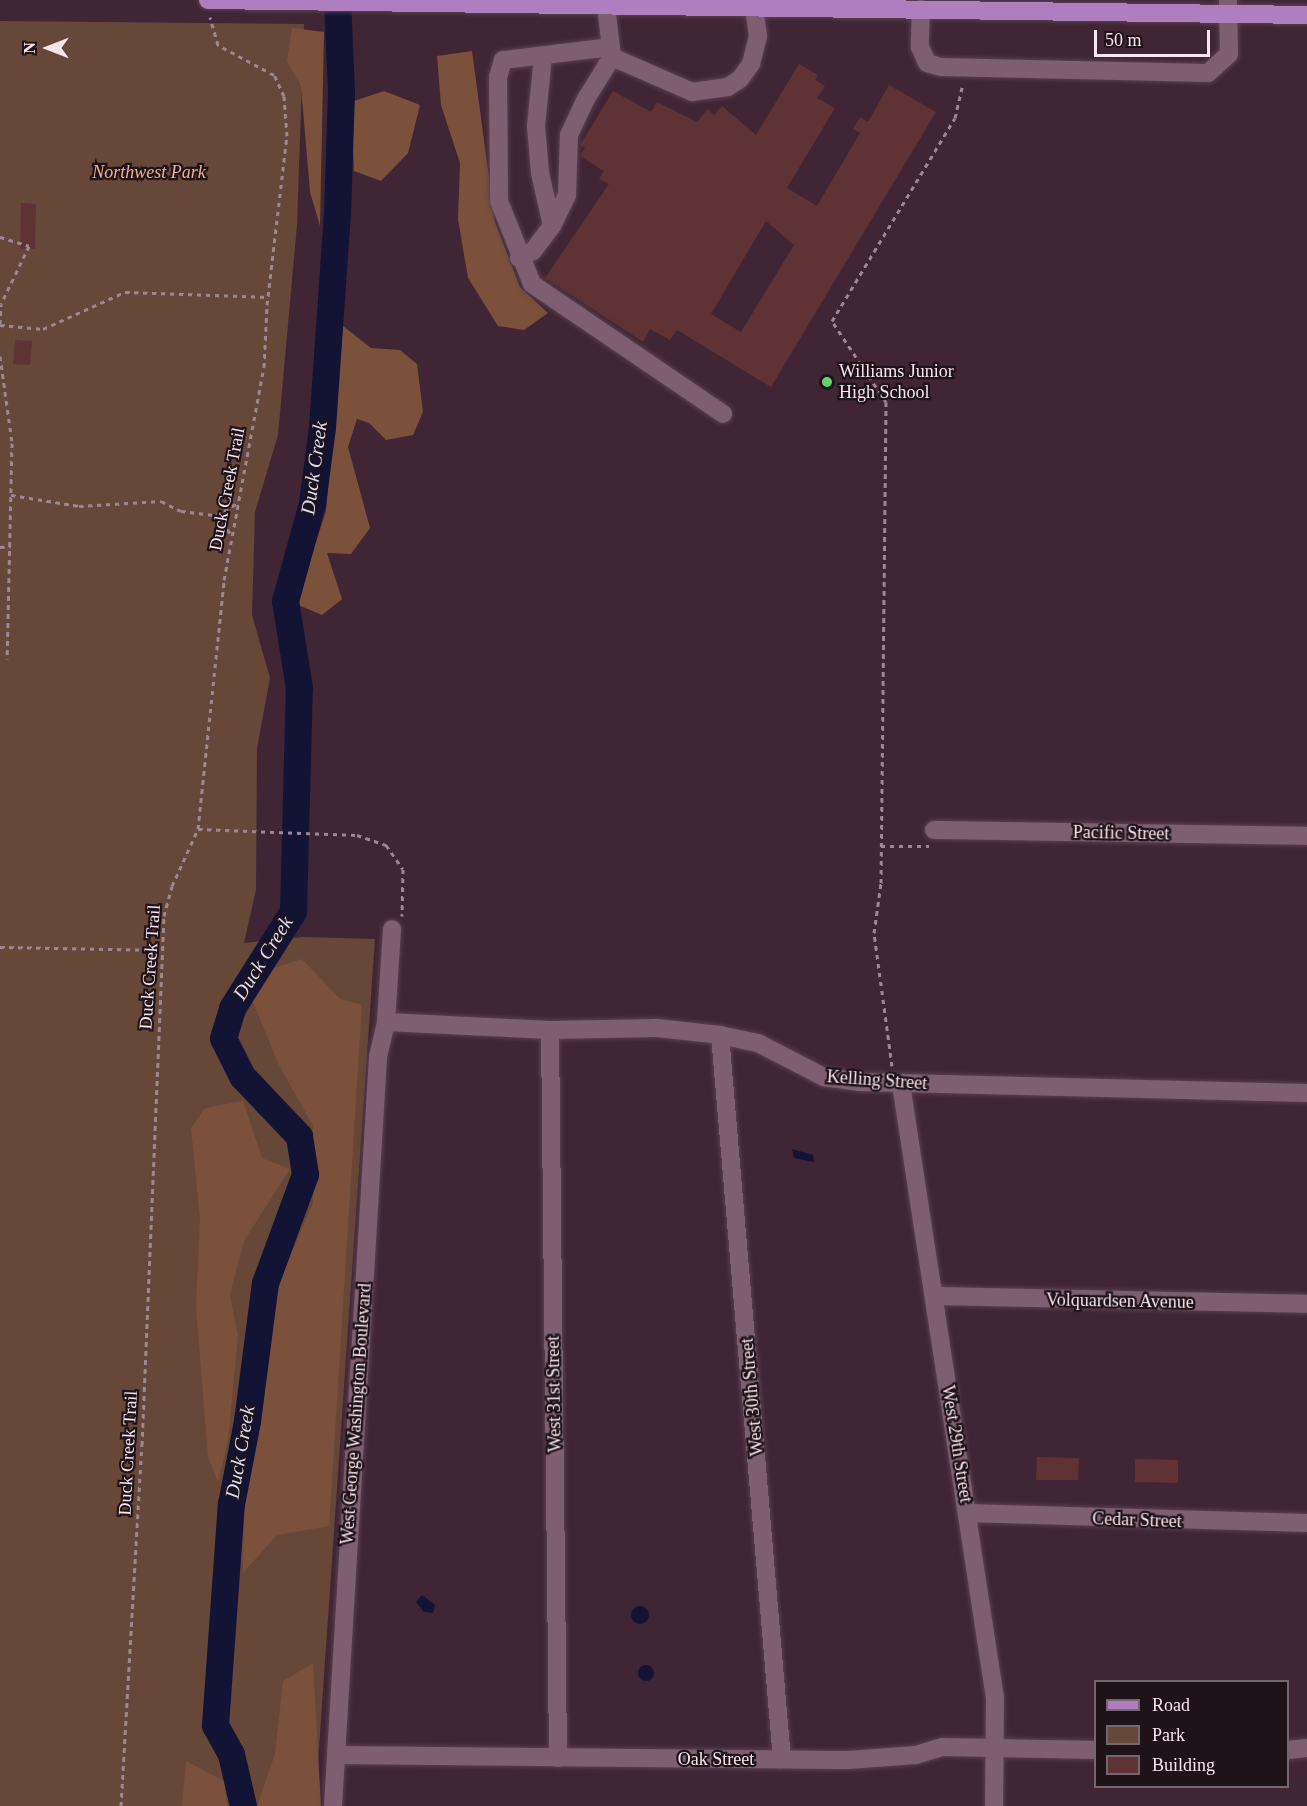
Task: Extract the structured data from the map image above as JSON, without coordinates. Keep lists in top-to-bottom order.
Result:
{
  "streets": {
    "street": [
      "Pacific Street",
      "Kelling Street",
      "Volquardsen Avenue",
      "West 31st Street",
      "West 30th Street",
      "West George Washington Boulevard",
      "West 29th Street",
      "Cedar Street",
      "Oak Street"
    ],
    "path": ["Duck Creek Trail"]
  },
  "crossings": [
    ["Kelling Street", "West 31st Street"],
    ["Kelling Street", "West 30th Street"],
    ["Kelling Street", "West George Washington Boulevard"],
    ["Kelling Street", "West 29th Street"],
    ["Volquardsen Avenue", "West 29th Street"],
    ["West 31st Street", "Oak Street"],
    ["West 30th Street", "Oak Street"],
    ["West George Washington Boulevard", "Oak Street"],
    ["West 29th Street", "Cedar Street"],
    ["West 29th Street", "Oak Street"]
  ],
  "water": ["Duck Creek"],
  "parks": ["Northwest Park"],
  "places": ["Williams Junior High School"],
  "legend": ["Road", "Park", "Building"],
  "scale_bar": "50 m",
  "north": "left"
}
